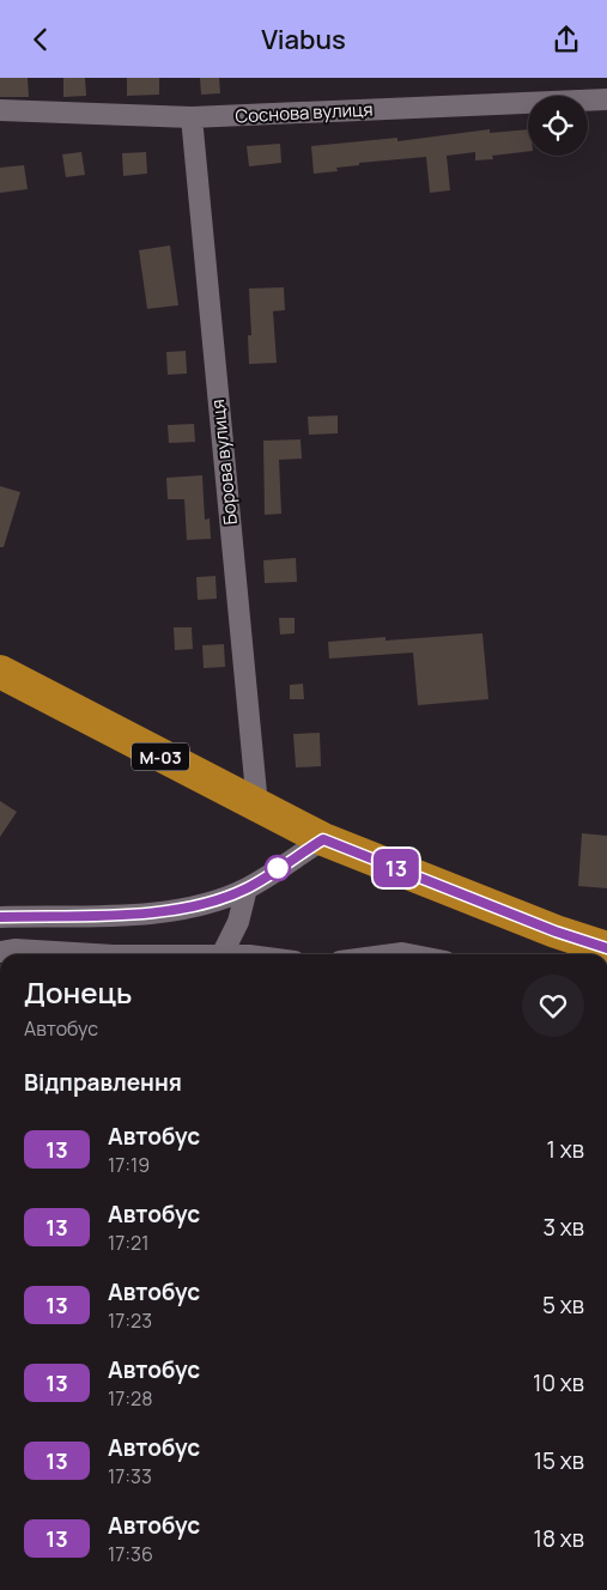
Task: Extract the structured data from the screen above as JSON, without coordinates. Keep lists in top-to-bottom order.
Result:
{
  "streets": {
    "highway": ["М-03"],
    "street": ["Соснова вулиця", "Борова вулиця"]
  },
  "crossings": [
    ["Соснова вулиця", "Борова вулиця"],
    ["Борова вулиця", "М-03"]
  ],
  "lines": ["bus line 13"],
  "page": {
    "header": "Viabus",
    "on_map": "13",
    "heading": [
      ["Донець", "Автобус"],
      "Відправлення"
    ],
    "list": [
      {
        "mark": "13",
        "name": "Автобус",
        "note": "17:19",
        "value": "1 хв"
      },
      {
        "mark": "13",
        "name": "Автобус",
        "note": "17:21",
        "value": "3 хв"
      },
      {
        "mark": "13",
        "name": "Автобус",
        "note": "17:23",
        "value": "5 хв"
      },
      {
        "mark": "13",
        "name": "Автобус",
        "note": "17:28",
        "value": "10 хв"
      },
      {
        "mark": "13",
        "name": "Автобус",
        "note": "17:33",
        "value": "15 хв"
      },
      {
        "mark": "13",
        "name": "Автобус",
        "note": "17:36",
        "value": "18 хв"
      }
    ]
  }
}
